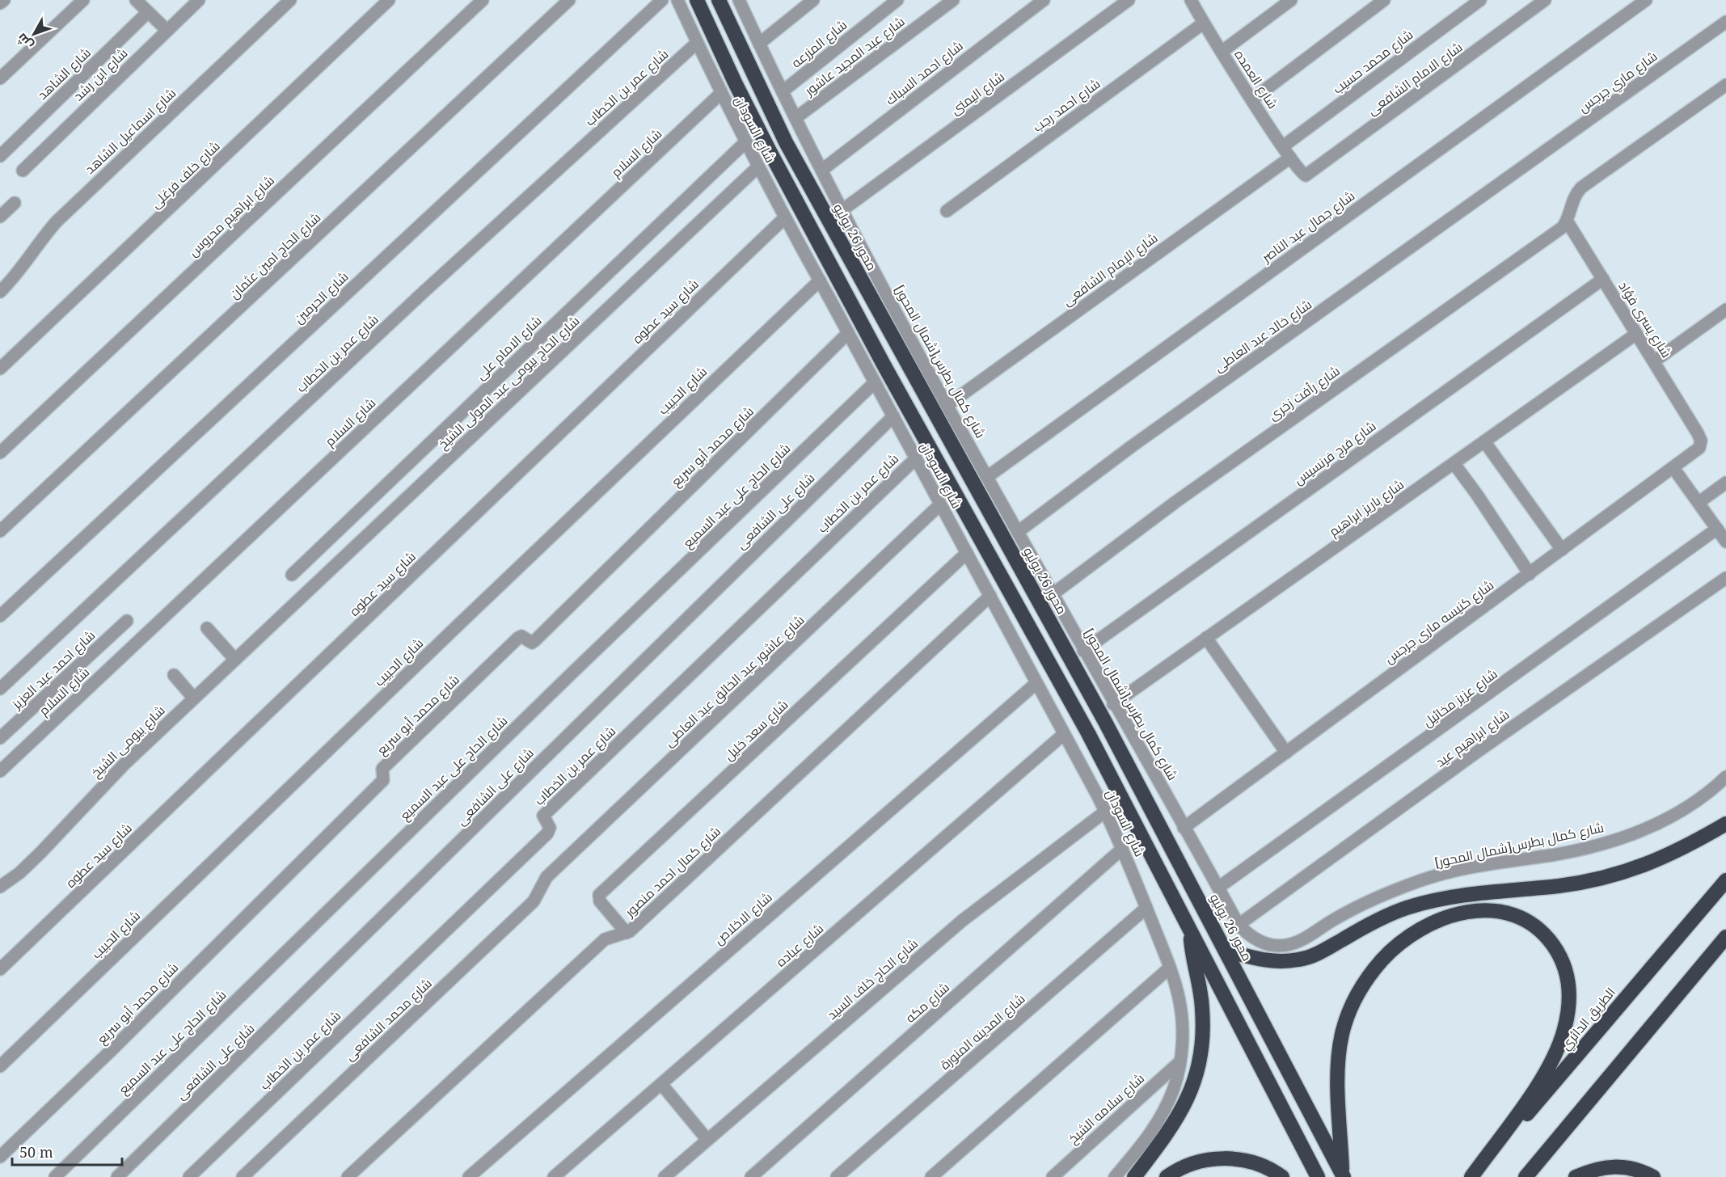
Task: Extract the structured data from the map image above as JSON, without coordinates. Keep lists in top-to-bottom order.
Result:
{
  "streets": {
    "highway": ["محور 26 يوليو", "الطريق الدائري"],
    "street": [
      "شارع المزرعه",
      "شارع عبد المجيد عاشور",
      "شارع محمد حسيب",
      "شارع احمد السباك",
      "شارع الشاهد",
      "شارع ابن رشد",
      "شارع الامام الشافعى",
      "شارع العمده",
      "شارع ماري جرجس",
      "شارع عمر بن الخطاب",
      "شارع اليمنى",
      "شارع احمد رجب",
      "شارع السودان",
      "شارع اسماعيل الشاهد",
      "شارع السلام",
      "شارع خلف فرغلى",
      "شارع ابراهيم محروس",
      "شارع جمال عبد الناصر",
      "شارع الحاج امين عثمان",
      "شارع الإمام الشافعى",
      "شارع الحرمين",
      "شارع سيد عطوه",
      "شارع يسرى فؤاد",
      "شارع خالد عبد العاطى",
      "شارع الامام على",
      "شارع كمال بطرس[شمال المحور]",
      "شارع الحاج بيومى عبد المولى الشيخ",
      "شارع الحبيب",
      "شارع رأفت زخرى",
      "شارع محمد أبو سريع",
      "شارع فرج فرنسيس",
      "شارع الحاج على عبد السميع",
      "شارع باريز ابراهيم",
      "شارع على الشافعى",
      "شارع كنيسه مارى جرجس",
      "شارع احمد عبد العزيز",
      "شارع عاشور عبد الخالق عبد العاطى",
      "شارع عزيز مخائيل",
      "شارع سعد خليل",
      "شارع ابراهيم عيد",
      "شارع بيومى الشيخ",
      "شارع كمال احمد منصور",
      "شارع الاخلاص",
      "شارع عباده",
      "شارع الحاج خلف السيد",
      "شارع مكه",
      "شارع محمد الشافعى",
      "شارع المدينه المنورة",
      "شارع سلامه الشيخ"
    ]
  },
  "crossings": [
    ["شارع المزرعه", "شارع كمال بطرس[شمال المحور]"],
    ["شارع عبد المجيد عاشور", "شارع كمال بطرس[شمال المحور]"],
    ["شارع محمد حسيب", "شارع العمده"],
    ["شارع احمد السباك", "شارع كمال بطرس[شمال المحور]"],
    ["شارع الامام الشافعى", "شارع العمده"],
    ["شارع العمده", "شارع احمد رجب"],
    ["شارع العمده", "شارع الإمام الشافعى"],
    ["شارع ماري جرجس", "شارع خالد عبد العاطى"],
    ["شارع عمر بن الخطاب", "شارع السودان"],
    ["شارع اليمنى", "شارع كمال بطرس[شمال المحور]"],
    ["شارع السودان", "شارع السلام"],
    ["شارع السودان", "شارع سيد عطوه"],
    ["شارع السودان", "شارع الامام على"],
    ["شارع السودان", "شارع الحاج بيومى عبد المولى الشيخ"],
    ["شارع السودان", "شارع الحبيب"],
    ["شارع السودان", "شارع محمد أبو سريع"],
    ["شارع السودان", "شارع الحاج على عبد السميع"],
    ["شارع السودان", "شارع على الشافعى"],
    ["شارع السودان", "شارع عاشور عبد الخالق عبد العاطى"],
    ["شارع السودان", "شارع سعد خليل"],
    ["شارع السودان", "شارع كمال احمد منصور"],
    ["شارع السودان", "شارع الاخلاص"],
    ["شارع السودان", "شارع عباده"],
    ["شارع السودان", "شارع الحاج خلف السيد"],
    ["شارع السودان", "شارع مكه"],
    ["شارع السودان", "شارع المدينه المنورة"],
    ["شارع السودان", "شارع سلامه الشيخ"],
    ["شارع جمال عبد الناصر", "شارع كمال بطرس[شمال المحور]"],
    ["شارع الإمام الشافعى", "شارع كمال بطرس[شمال المحور]"],
    ["شارع يسرى فؤاد", "شارع رأفت زخرى"],
    ["شارع يسرى فؤاد", "شارع فرج فرنسيس"],
    ["شارع يسرى فؤاد", "شارع باريز ابراهيم"],
    ["شارع يسرى فؤاد", "شارع كنيسه مارى جرجس"],
    ["شارع خالد عبد العاطى", "شارع كمال بطرس[شمال المحور]"],
    ["شارع كمال بطرس[شمال المحور]", "شارع رأفت زخرى"],
    ["شارع كمال بطرس[شمال المحور]", "شارع فرج فرنسيس"],
    ["شارع كمال بطرس[شمال المحور]", "شارع باريز ابراهيم"],
    ["شارع كمال بطرس[شمال المحور]", "شارع كنيسه مارى جرجس"],
    ["شارع كمال بطرس[شمال المحور]", "شارع عزيز مخائيل"],
    ["شارع كمال بطرس[شمال المحور]", "شارع ابراهيم عيد"],
    ["شارع الحاج بيومى عبد المولى الشيخ", "شارع بيومى الشيخ"],
    ["شارع عاشور عبد الخالق عبد العاطى", "شارع محمد الشافعى"],
    ["شارع سعد خليل", "شارع كمال احمد منصور"]
  ],
  "scale_bar": "50 m",
  "north": "bottom left"
}
